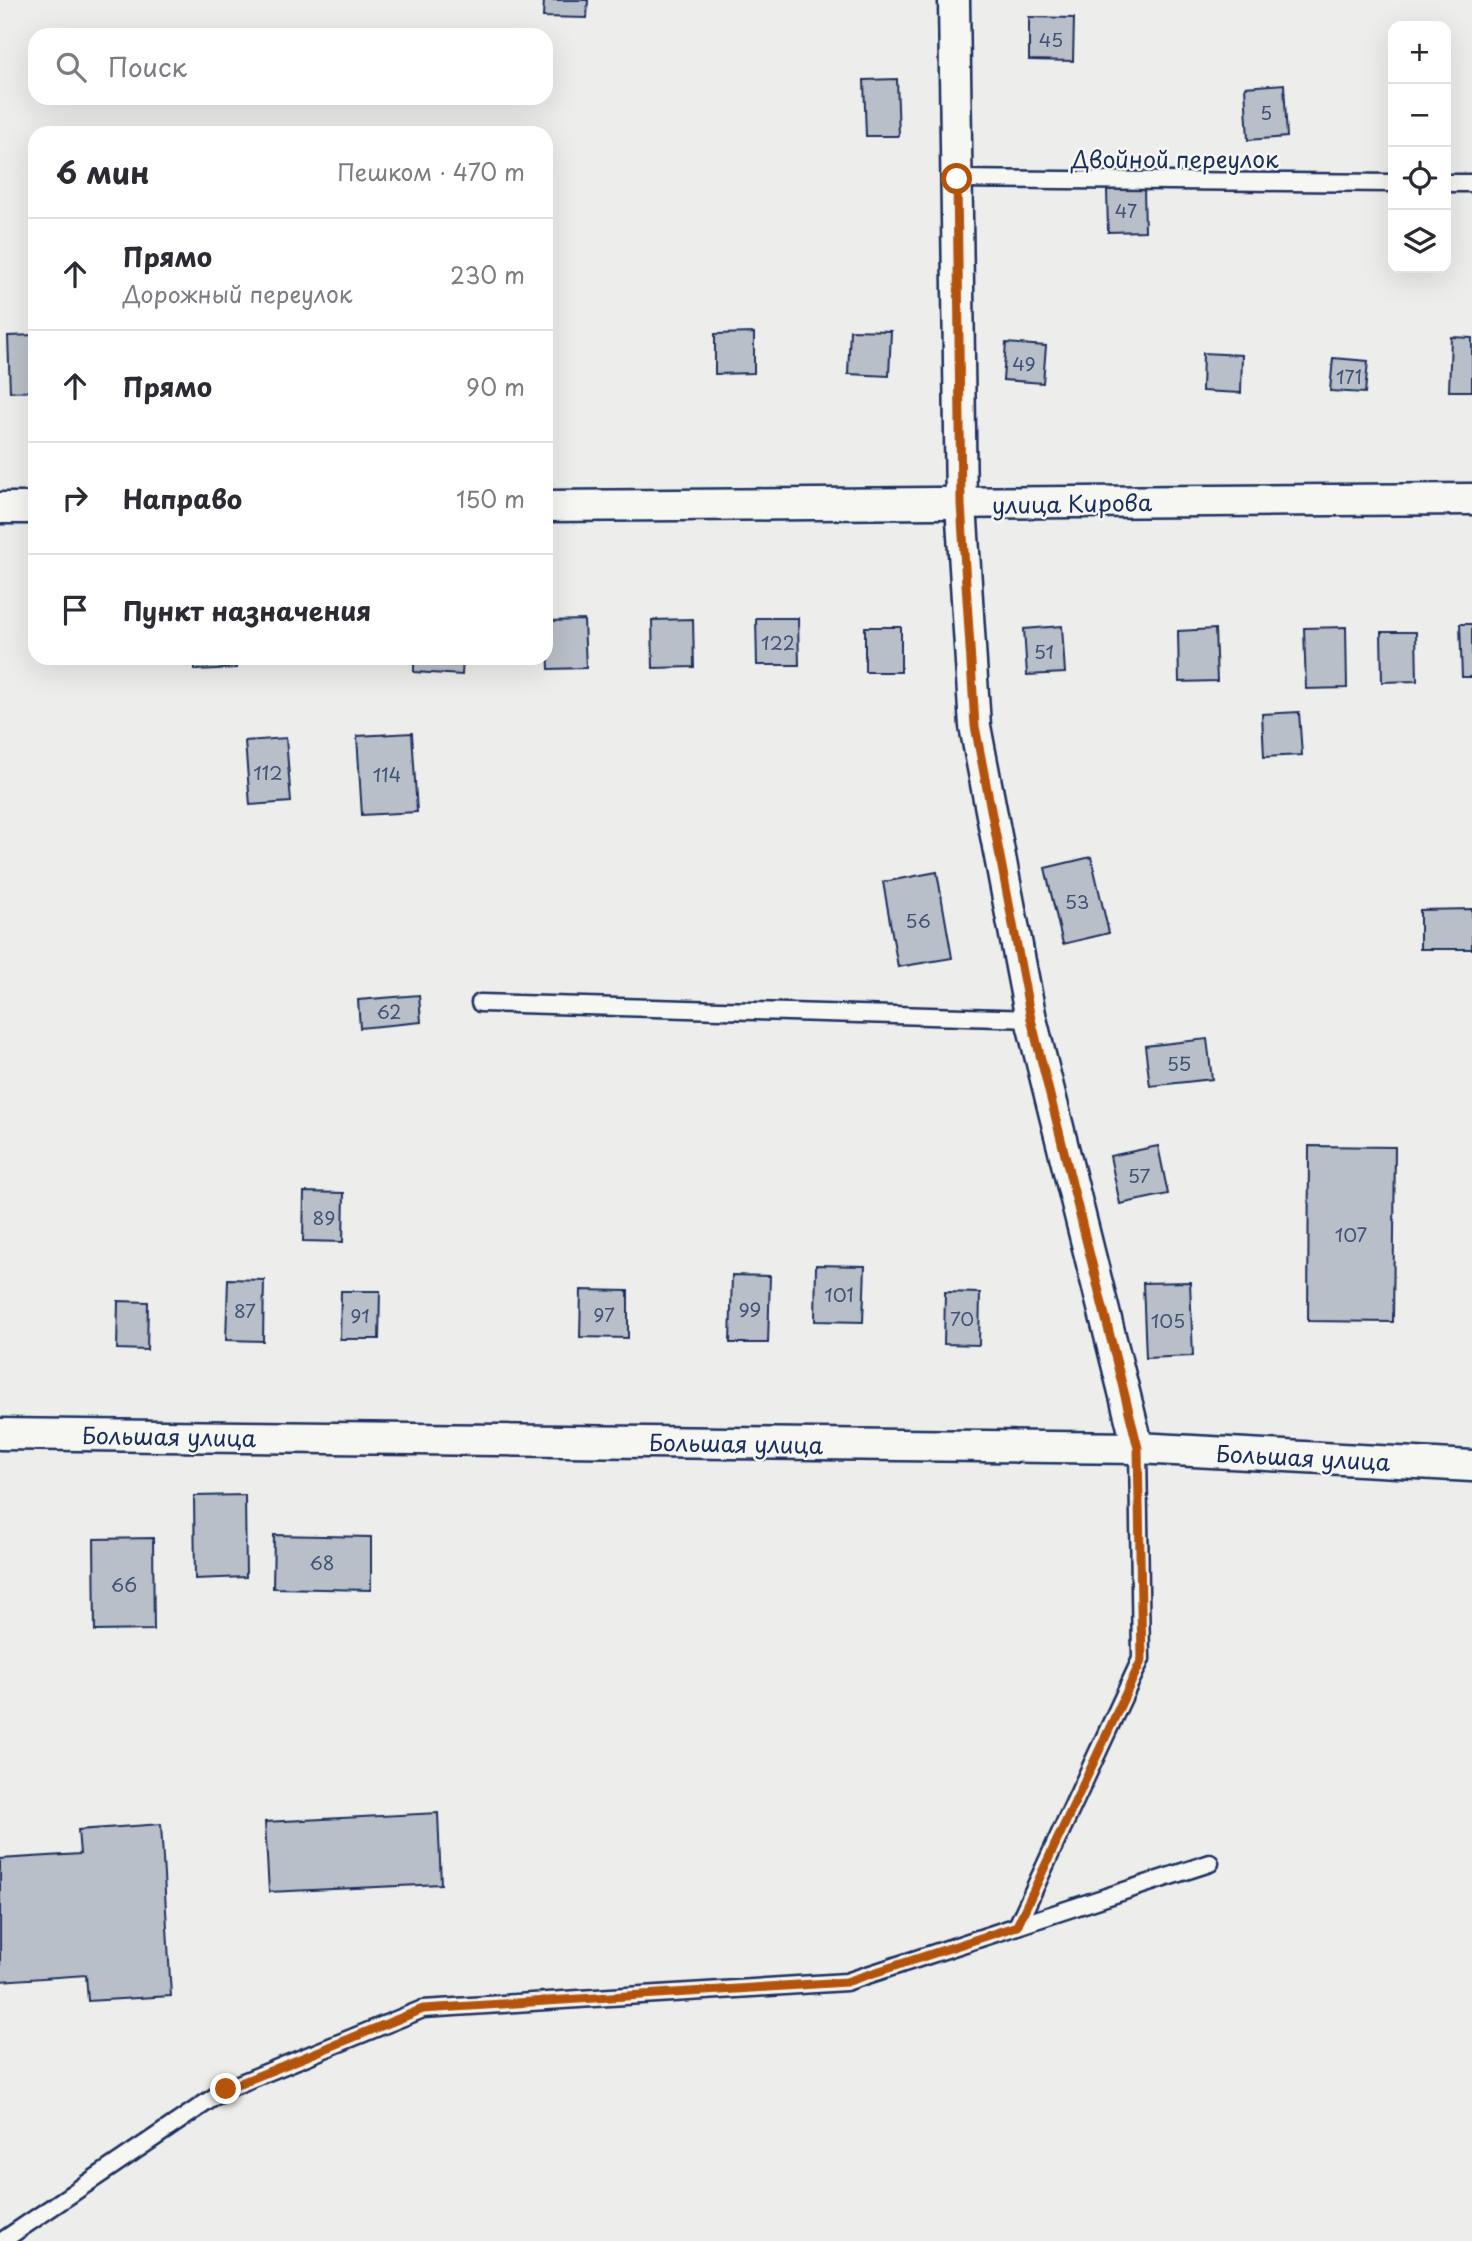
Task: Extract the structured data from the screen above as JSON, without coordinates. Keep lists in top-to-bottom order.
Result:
{
  "streets": {
    "street": ["улица Кирова", "Большая улица"],
    "lane": ["Двойной переулок"]
  },
  "house_numbers": [
    "45",
    "5",
    "47",
    "49",
    "171",
    "122",
    "51",
    "112",
    "114",
    "53",
    "56",
    "62",
    "55",
    "57",
    "89",
    "107",
    "101",
    "99",
    "87",
    "97",
    "91",
    "70",
    "105",
    "68",
    "66"
  ],
  "page": {
    "map_buttons": ["+", "−"],
    "search": "Поиск",
    "heading": ["6 мин", "Пешком · 470 m"],
    "list": [
      ["Прямо", "Дорожный переулок", "230 m"],
      ["Прямо", "90 m"],
      ["Направо", "150 m"],
      "Пункт назначения"
    ]
  }
}
